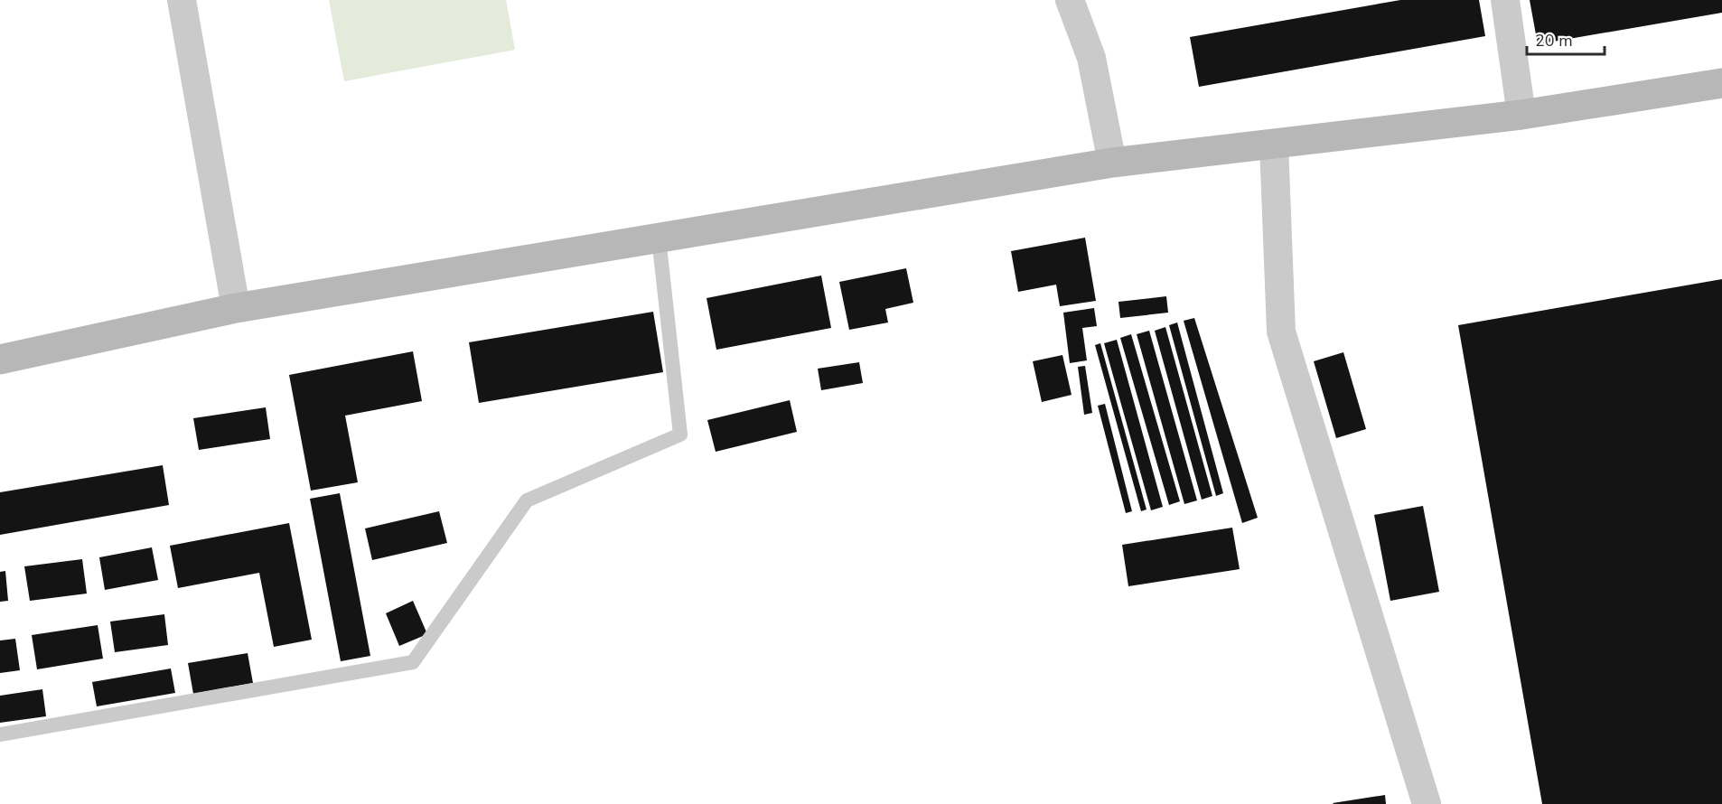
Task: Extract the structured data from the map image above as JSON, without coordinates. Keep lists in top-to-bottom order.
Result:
{
  "scale_bar": "20 m"
}
